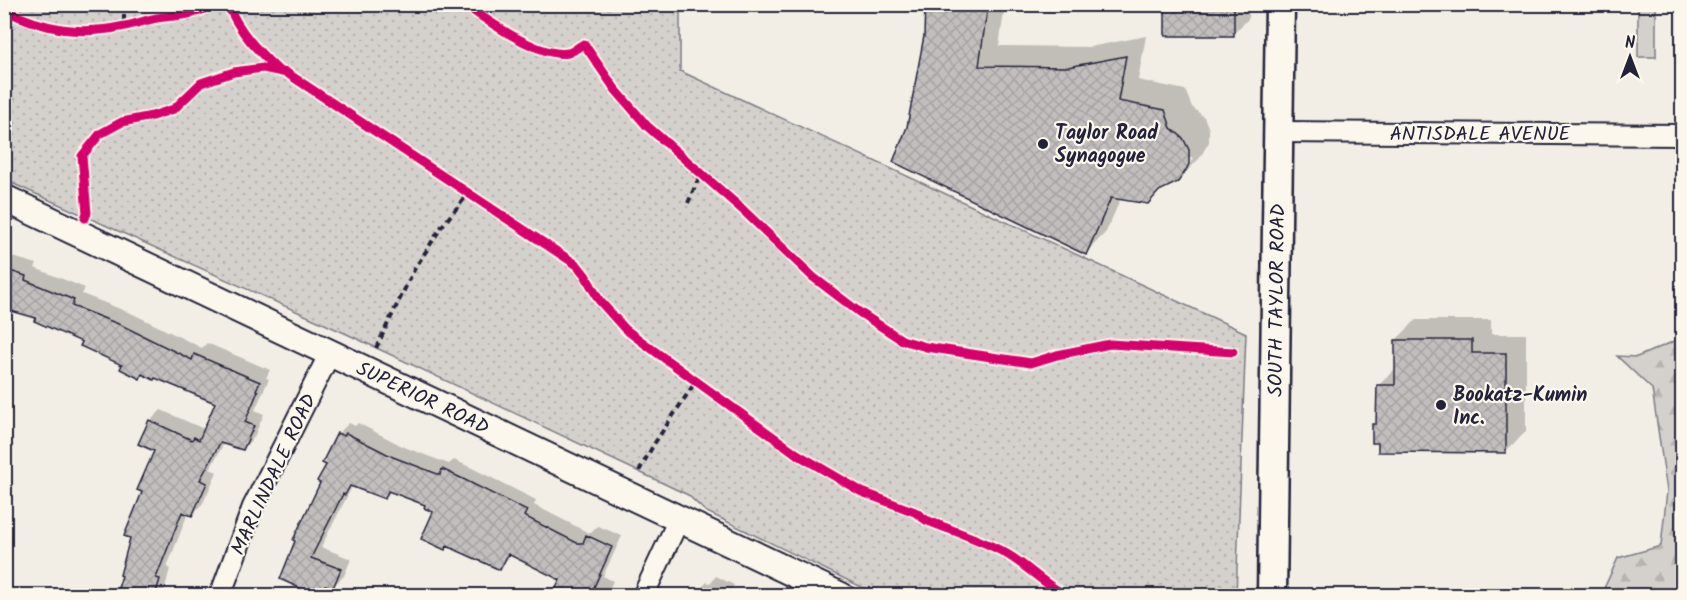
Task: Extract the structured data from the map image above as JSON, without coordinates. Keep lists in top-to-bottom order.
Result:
{
  "streets": {
    "main road": ["SOUTH TAYLOR ROAD"],
    "street": ["ANTISDALE AVENUE", "SUPERIOR ROAD", "MARLINDALE ROAD"]
  },
  "crossings": [
    ["ANTISDALE AVENUE", "SOUTH TAYLOR ROAD"],
    ["SUPERIOR ROAD", "MARLINDALE ROAD"]
  ],
  "places": ["Taylor Road Synagogue", "Bookatz-Kumin Inc."],
  "north": "top"
}
